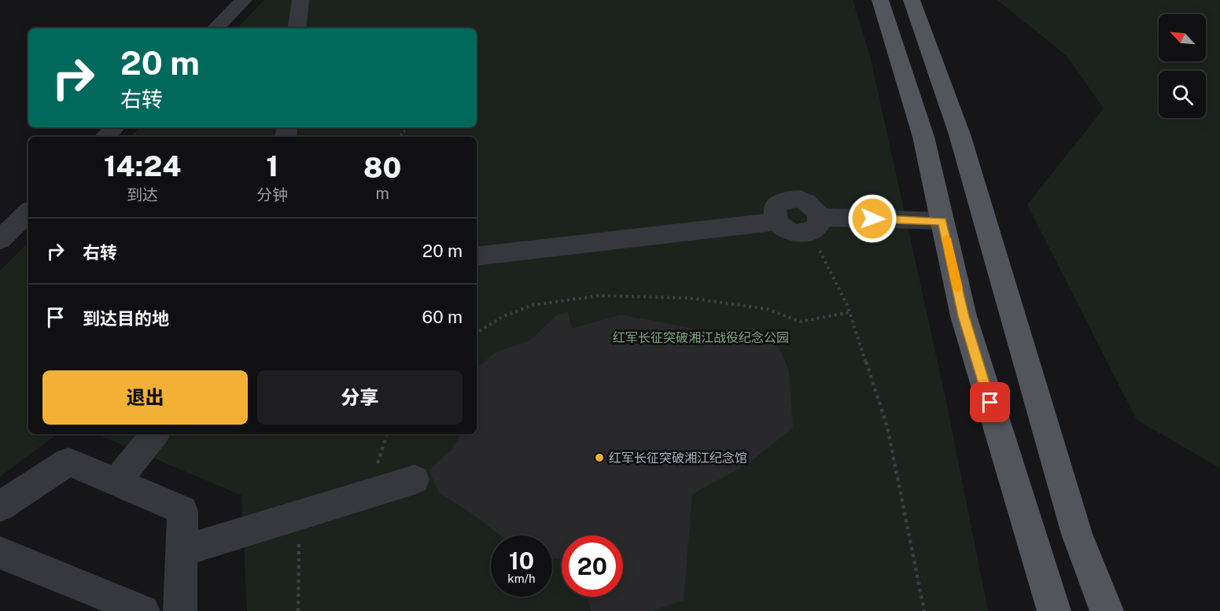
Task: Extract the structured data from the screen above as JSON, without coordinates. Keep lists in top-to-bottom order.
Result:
{
  "parks": ["红军长征突破湘江战役纪念公园"],
  "places": ["红军长征突破湘江纪念馆"],
  "north": "top left",
  "page": {
    "turn": ["20 m", "右转"],
    "eta": [
      "14:24",
      "到达",
      "1",
      "分钟",
      "80",
      "m"
    ],
    "list": [
      {
        "name": "右转",
        "value": "20 m"
      },
      {
        "name": "到达目的地",
        "value": "60 m"
      }
    ],
    "buttons": ["退出", "分享"],
    "speed": "10 km/h",
    "limit": "20"
  }
}
